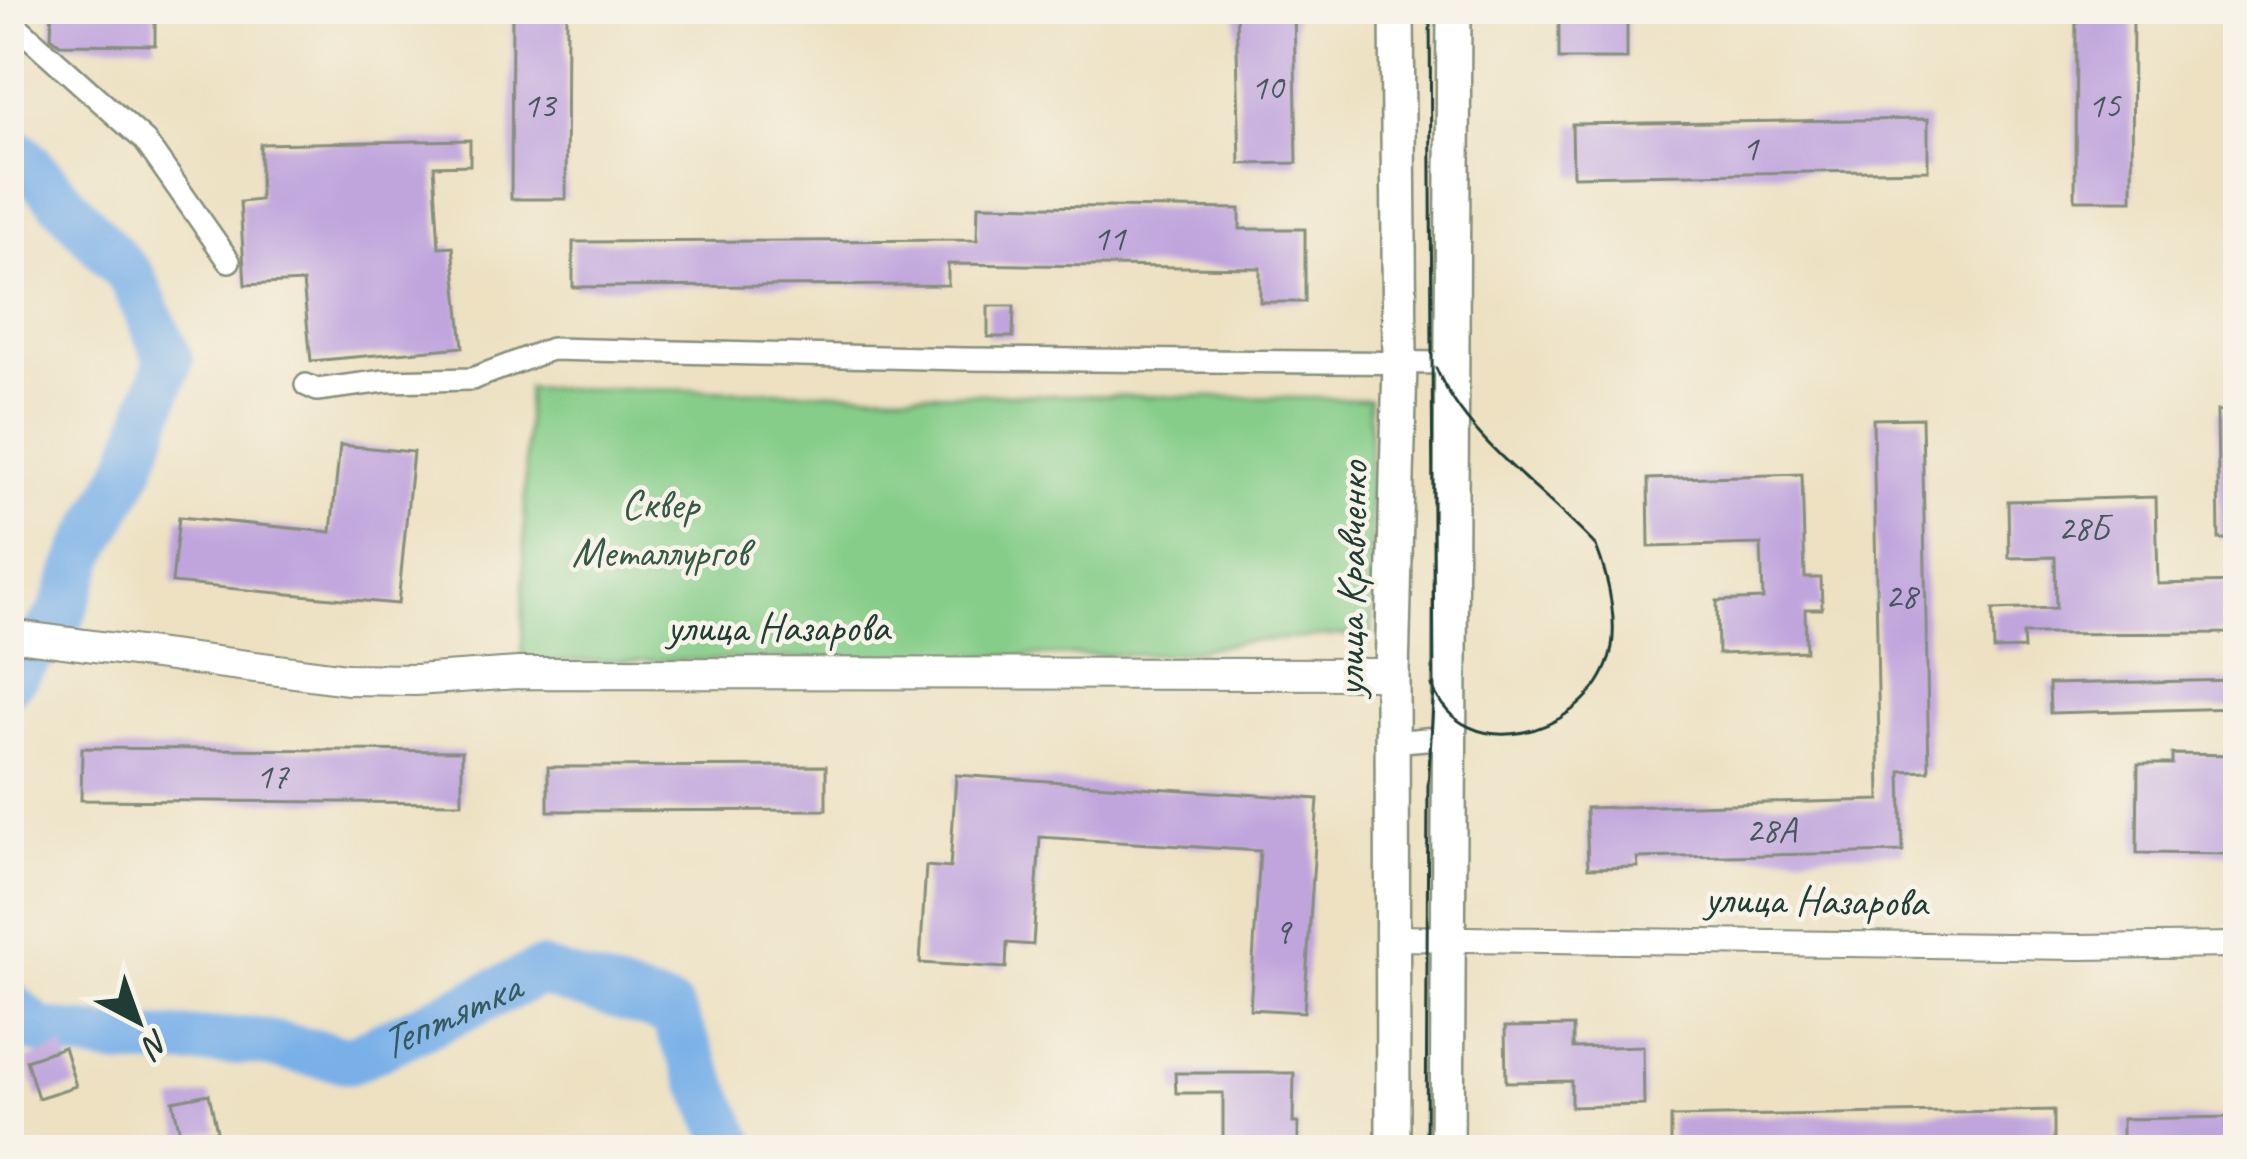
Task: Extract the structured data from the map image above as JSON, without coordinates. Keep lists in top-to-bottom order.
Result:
{
  "streets": {
    "main road": ["улица Кравченко", "улица Назарова"]
  },
  "crossings": [
    ["улица Кравченко", "улица Назарова"]
  ],
  "water": ["Тептятка"],
  "parks": ["Сквер Металлургов"],
  "house_numbers": [
    "10",
    "13",
    "15",
    "1",
    "11",
    "28Б",
    "28",
    "17",
    "28А",
    "9"
  ],
  "north": "bottom right"
}
